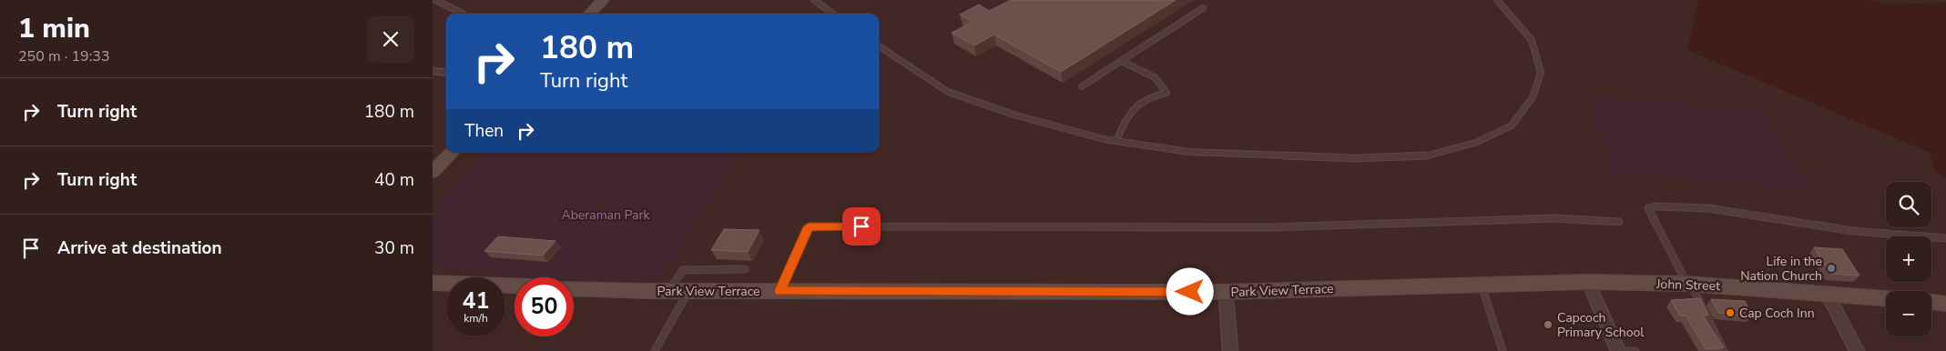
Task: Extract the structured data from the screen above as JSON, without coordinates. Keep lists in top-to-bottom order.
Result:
{
  "streets": {
    "main road": ["John Street", "Park View Terrace"]
  },
  "crossings": [
    ["John Street", "Park View Terrace"]
  ],
  "parks": ["Aberaman Park"],
  "places": ["Life in the Nation Church", "Cap Coch Inn", "Capcoch Primary School"],
  "page": {
    "heading": ["1 min", "250 m · 19:33"],
    "turn": ["180 m", "Turn right"],
    "list": [
      {
        "name": "Turn right",
        "value": "180 m"
      },
      {
        "name": "Turn right",
        "value": "40 m"
      },
      {
        "name": "Arrive at destination",
        "value": "30 m"
      }
    ],
    "then": "Then",
    "map_buttons": ["+", "−"],
    "speed": "41 km/h",
    "limit": "50"
  }
}
